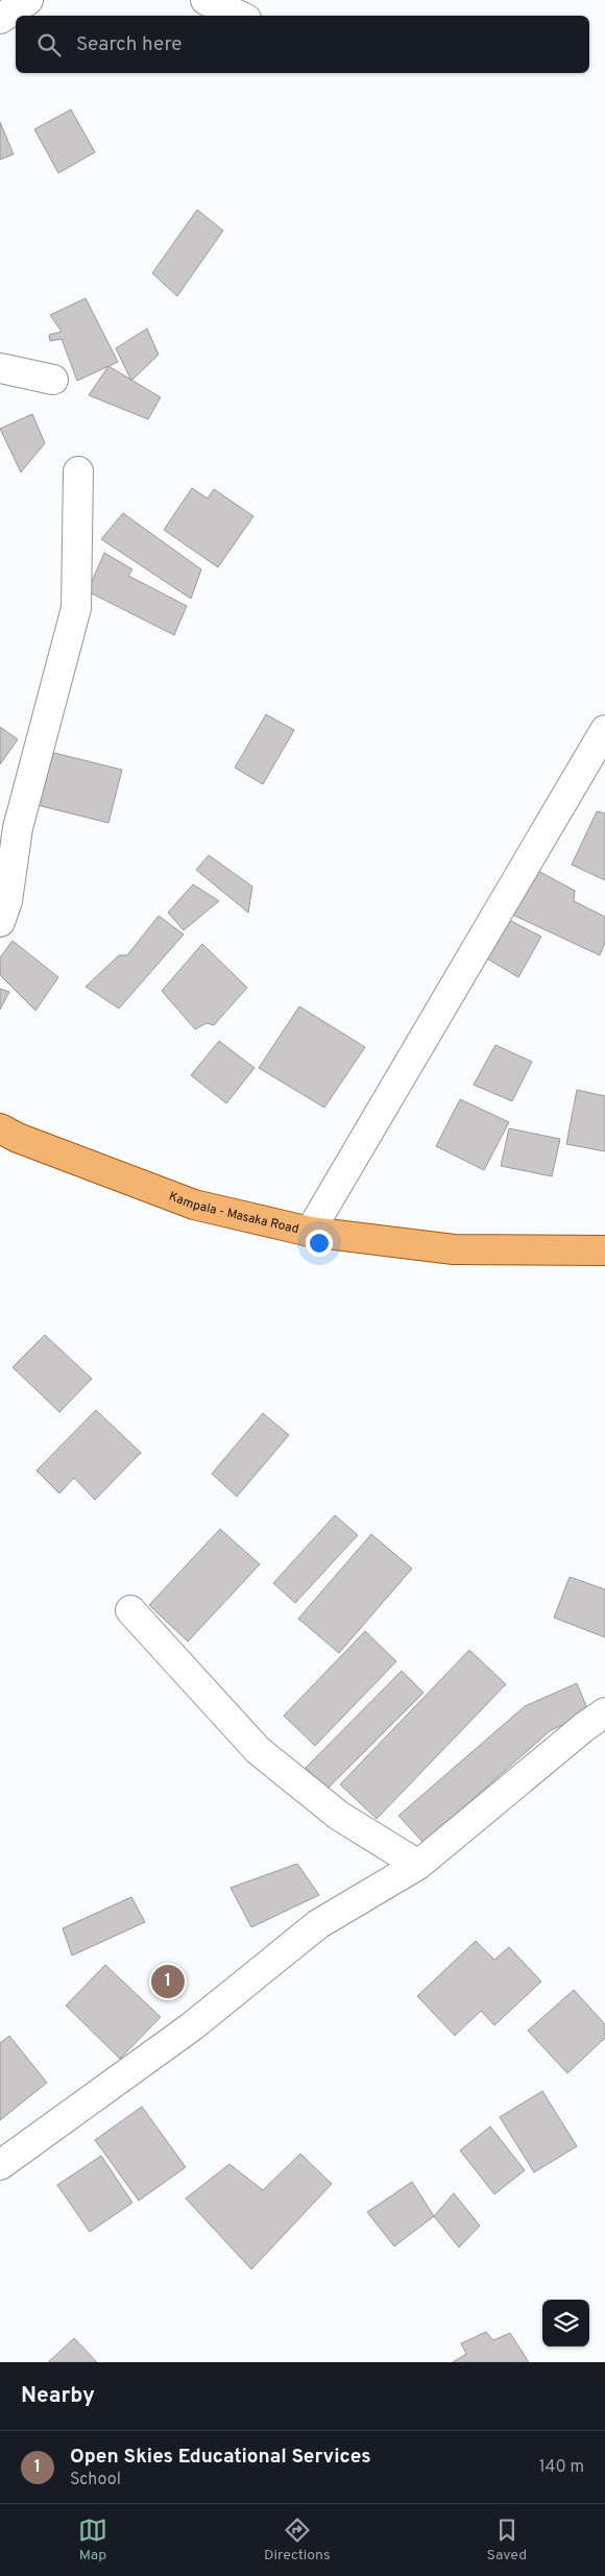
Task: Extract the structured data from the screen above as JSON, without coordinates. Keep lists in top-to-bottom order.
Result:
{
  "streets": {
    "main road": ["Kampala - Masaka Road"]
  },
  "page": {
    "search": "Search here",
    "pins": "1",
    "heading": "Nearby",
    "list": [
      {
        "mark": "1",
        "name": "Open Skies Educational Services",
        "note": "School",
        "value": "140 m"
      }
    ],
    "nav": ["Map", "Directions", "Saved"]
  }
}
